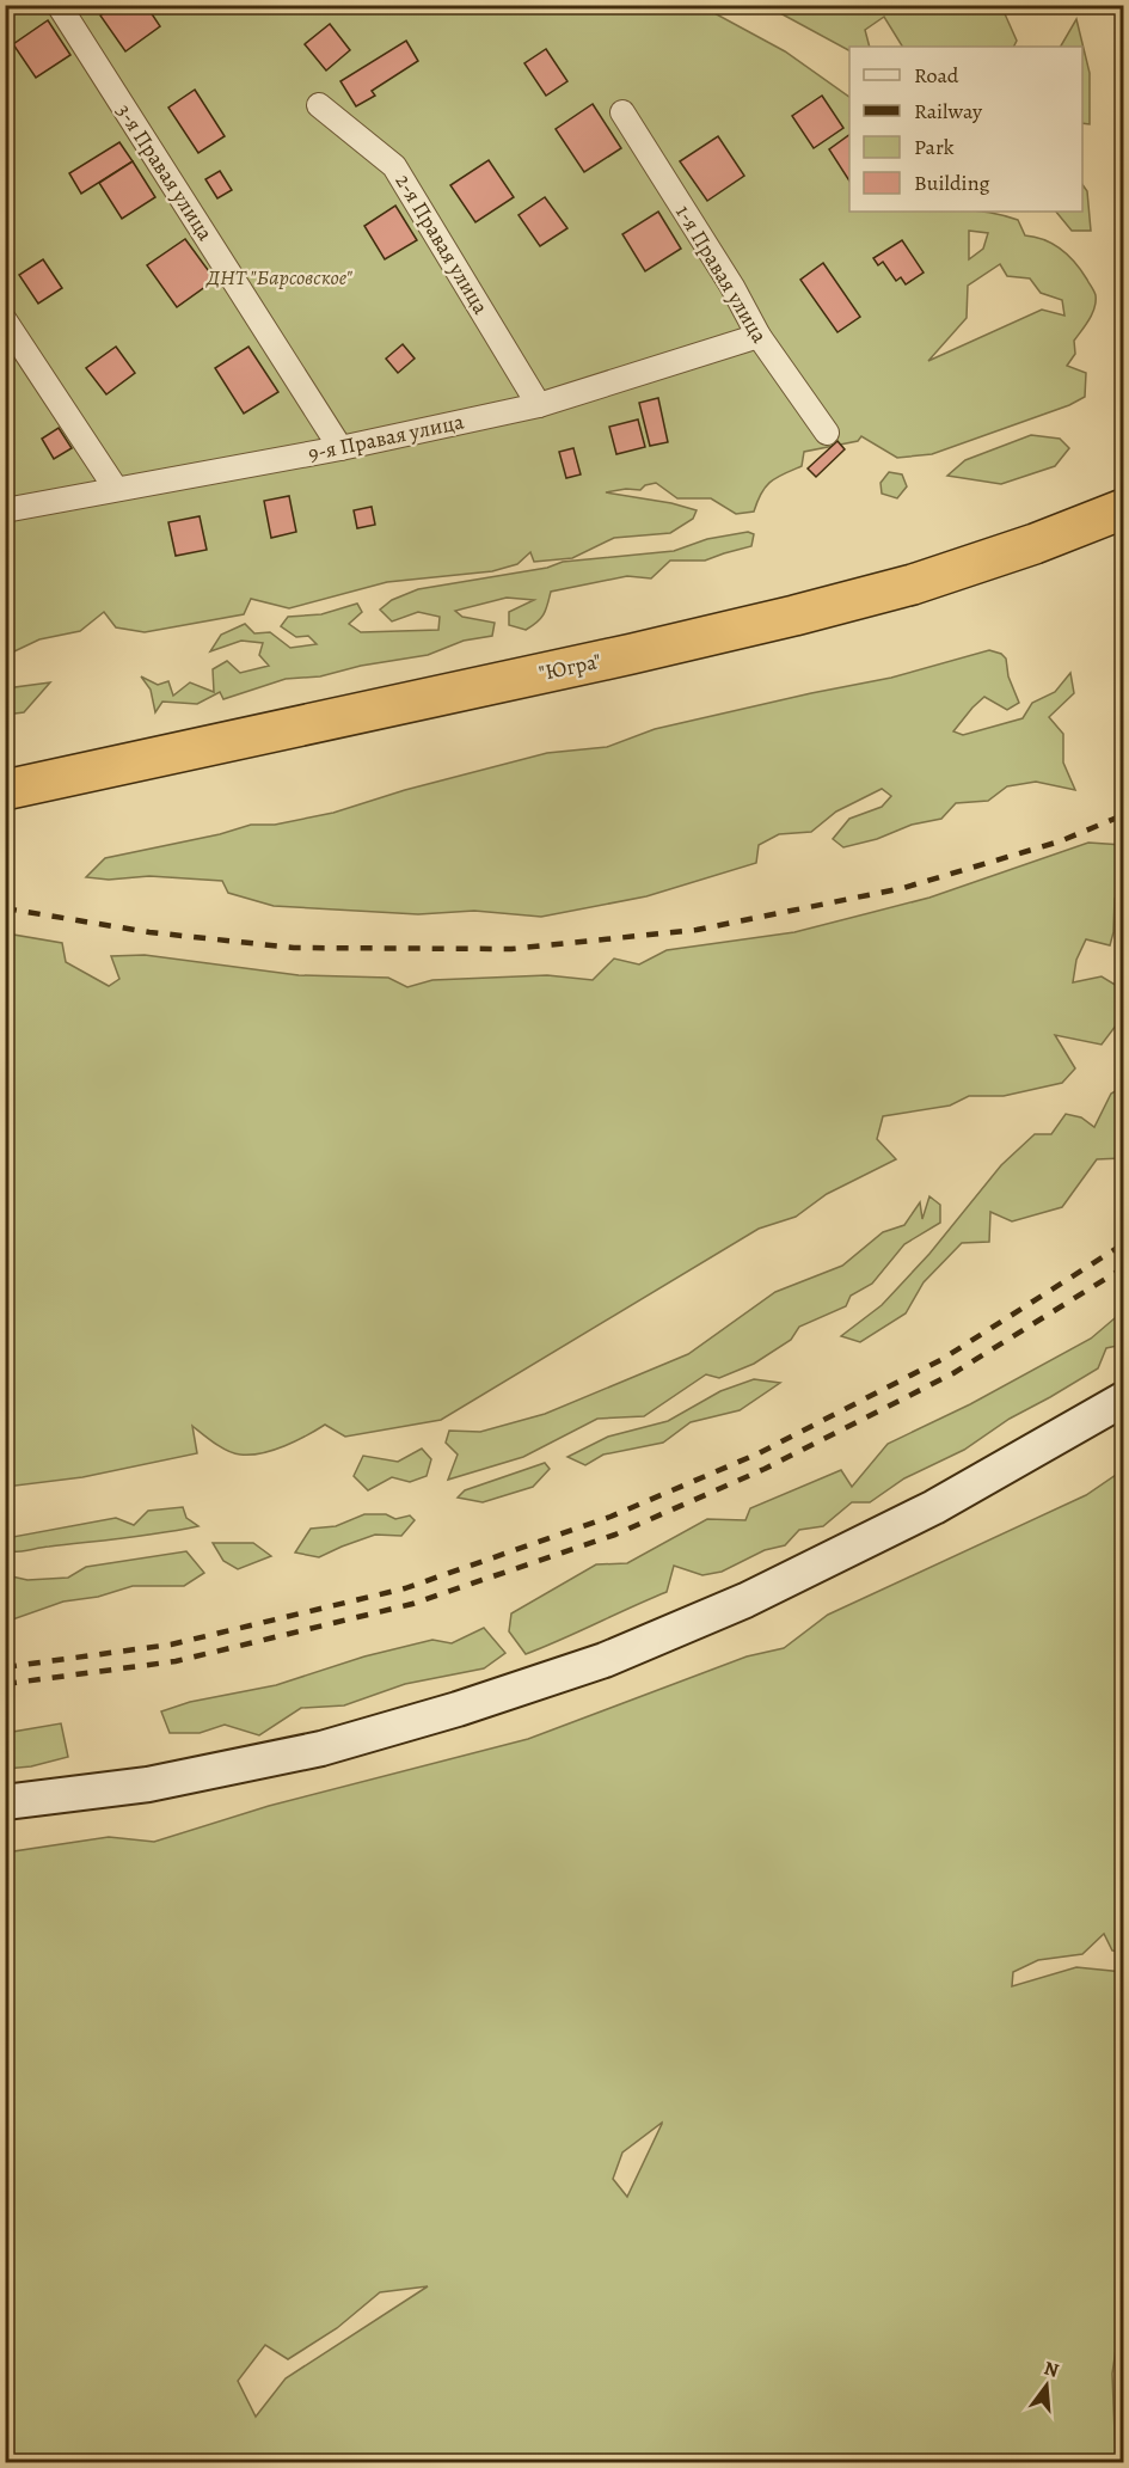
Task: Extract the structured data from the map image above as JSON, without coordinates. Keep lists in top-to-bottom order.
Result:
{
  "streets": {
    "highway": ["\"Югра\""],
    "street": [
      "3-я Правая улица",
      "2-я Правая улица",
      "1-я Правая улица",
      "9-я Правая улица"
    ]
  },
  "crossings": [
    ["3-я Правая улица", "9-я Правая улица"],
    ["2-я Правая улица", "9-я Правая улица"],
    ["1-я Правая улица", "9-я Правая улица"]
  ],
  "parks": ["ДНТ \"Барсовское\""],
  "legend": [
    "Road",
    "Railway",
    "Park",
    "Building"
  ],
  "north": "top"
}
